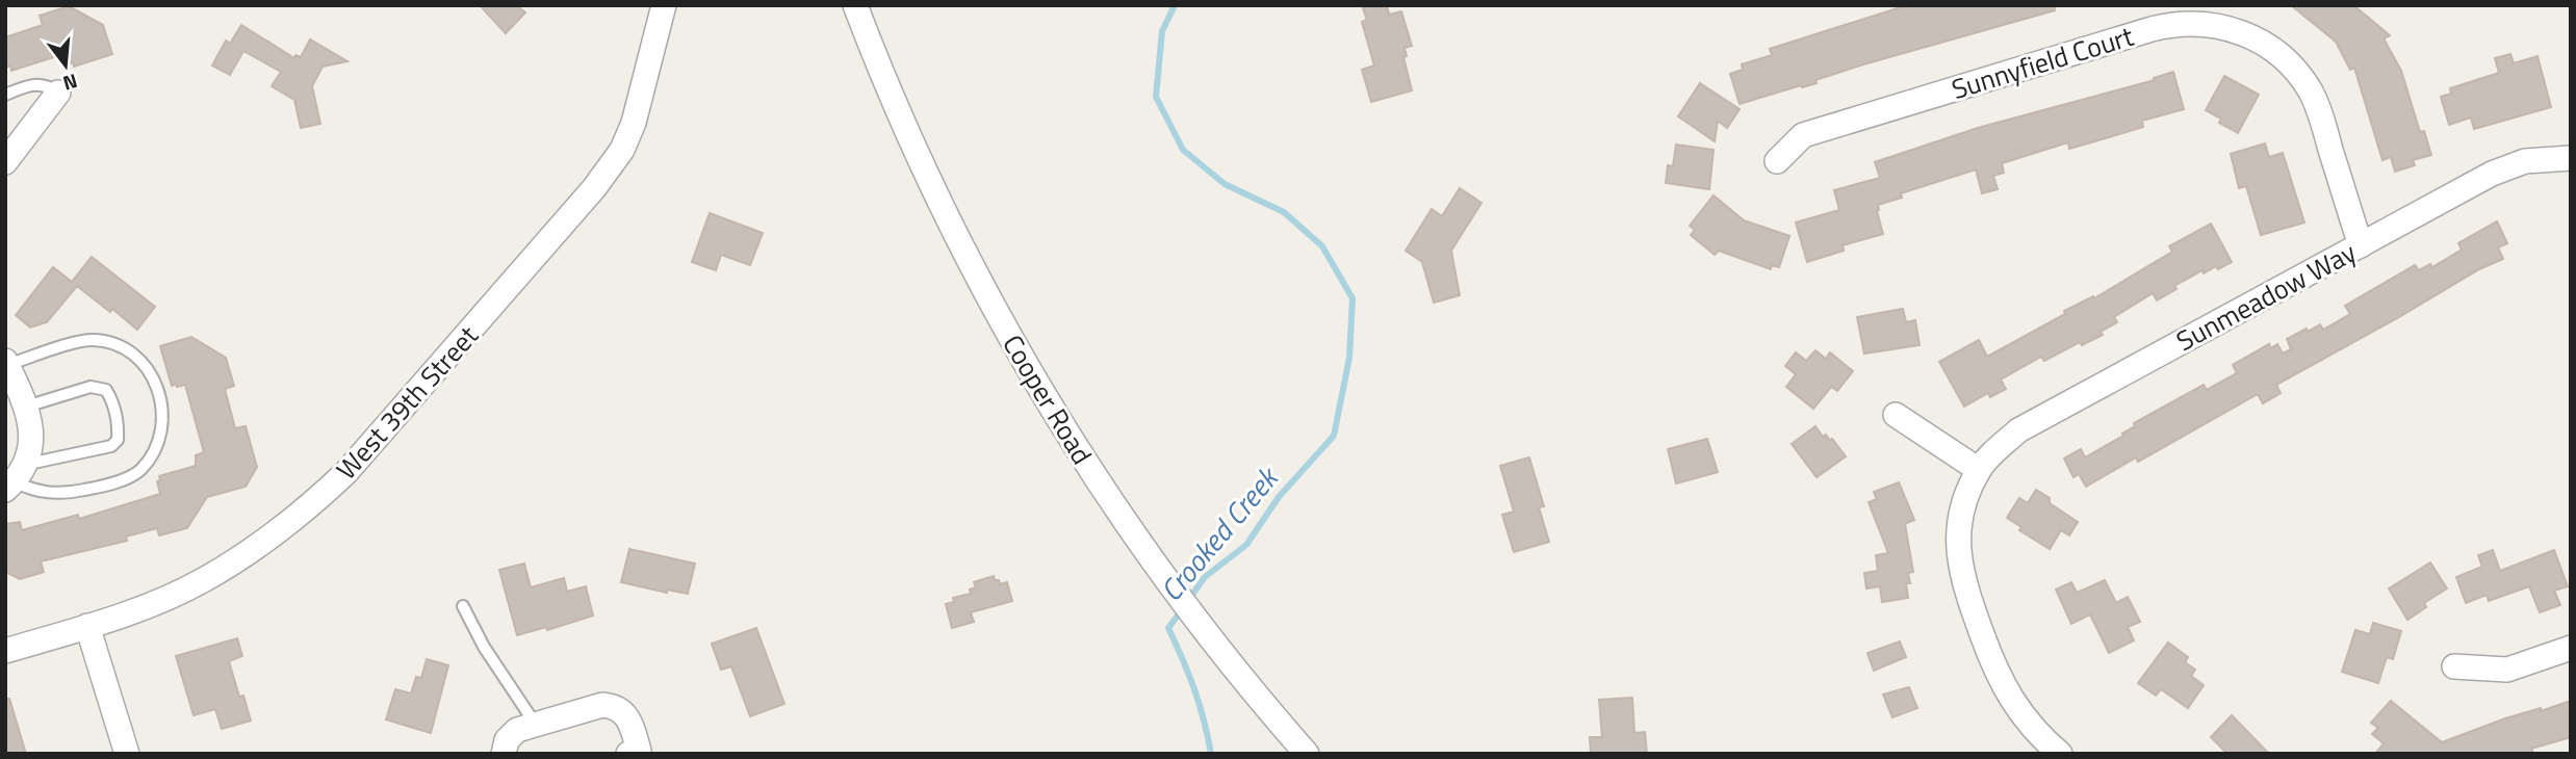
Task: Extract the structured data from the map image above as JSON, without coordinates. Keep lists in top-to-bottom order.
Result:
{
  "streets": {
    "street": [
      "Sunnyfield Court",
      "Sunmeadow Way",
      "Cooper Road",
      "West 39th Street"
    ]
  },
  "crossings": [
    ["Sunnyfield Court", "Sunmeadow Way"]
  ],
  "water": ["Crooked Creek"],
  "north": "bottom"
}
